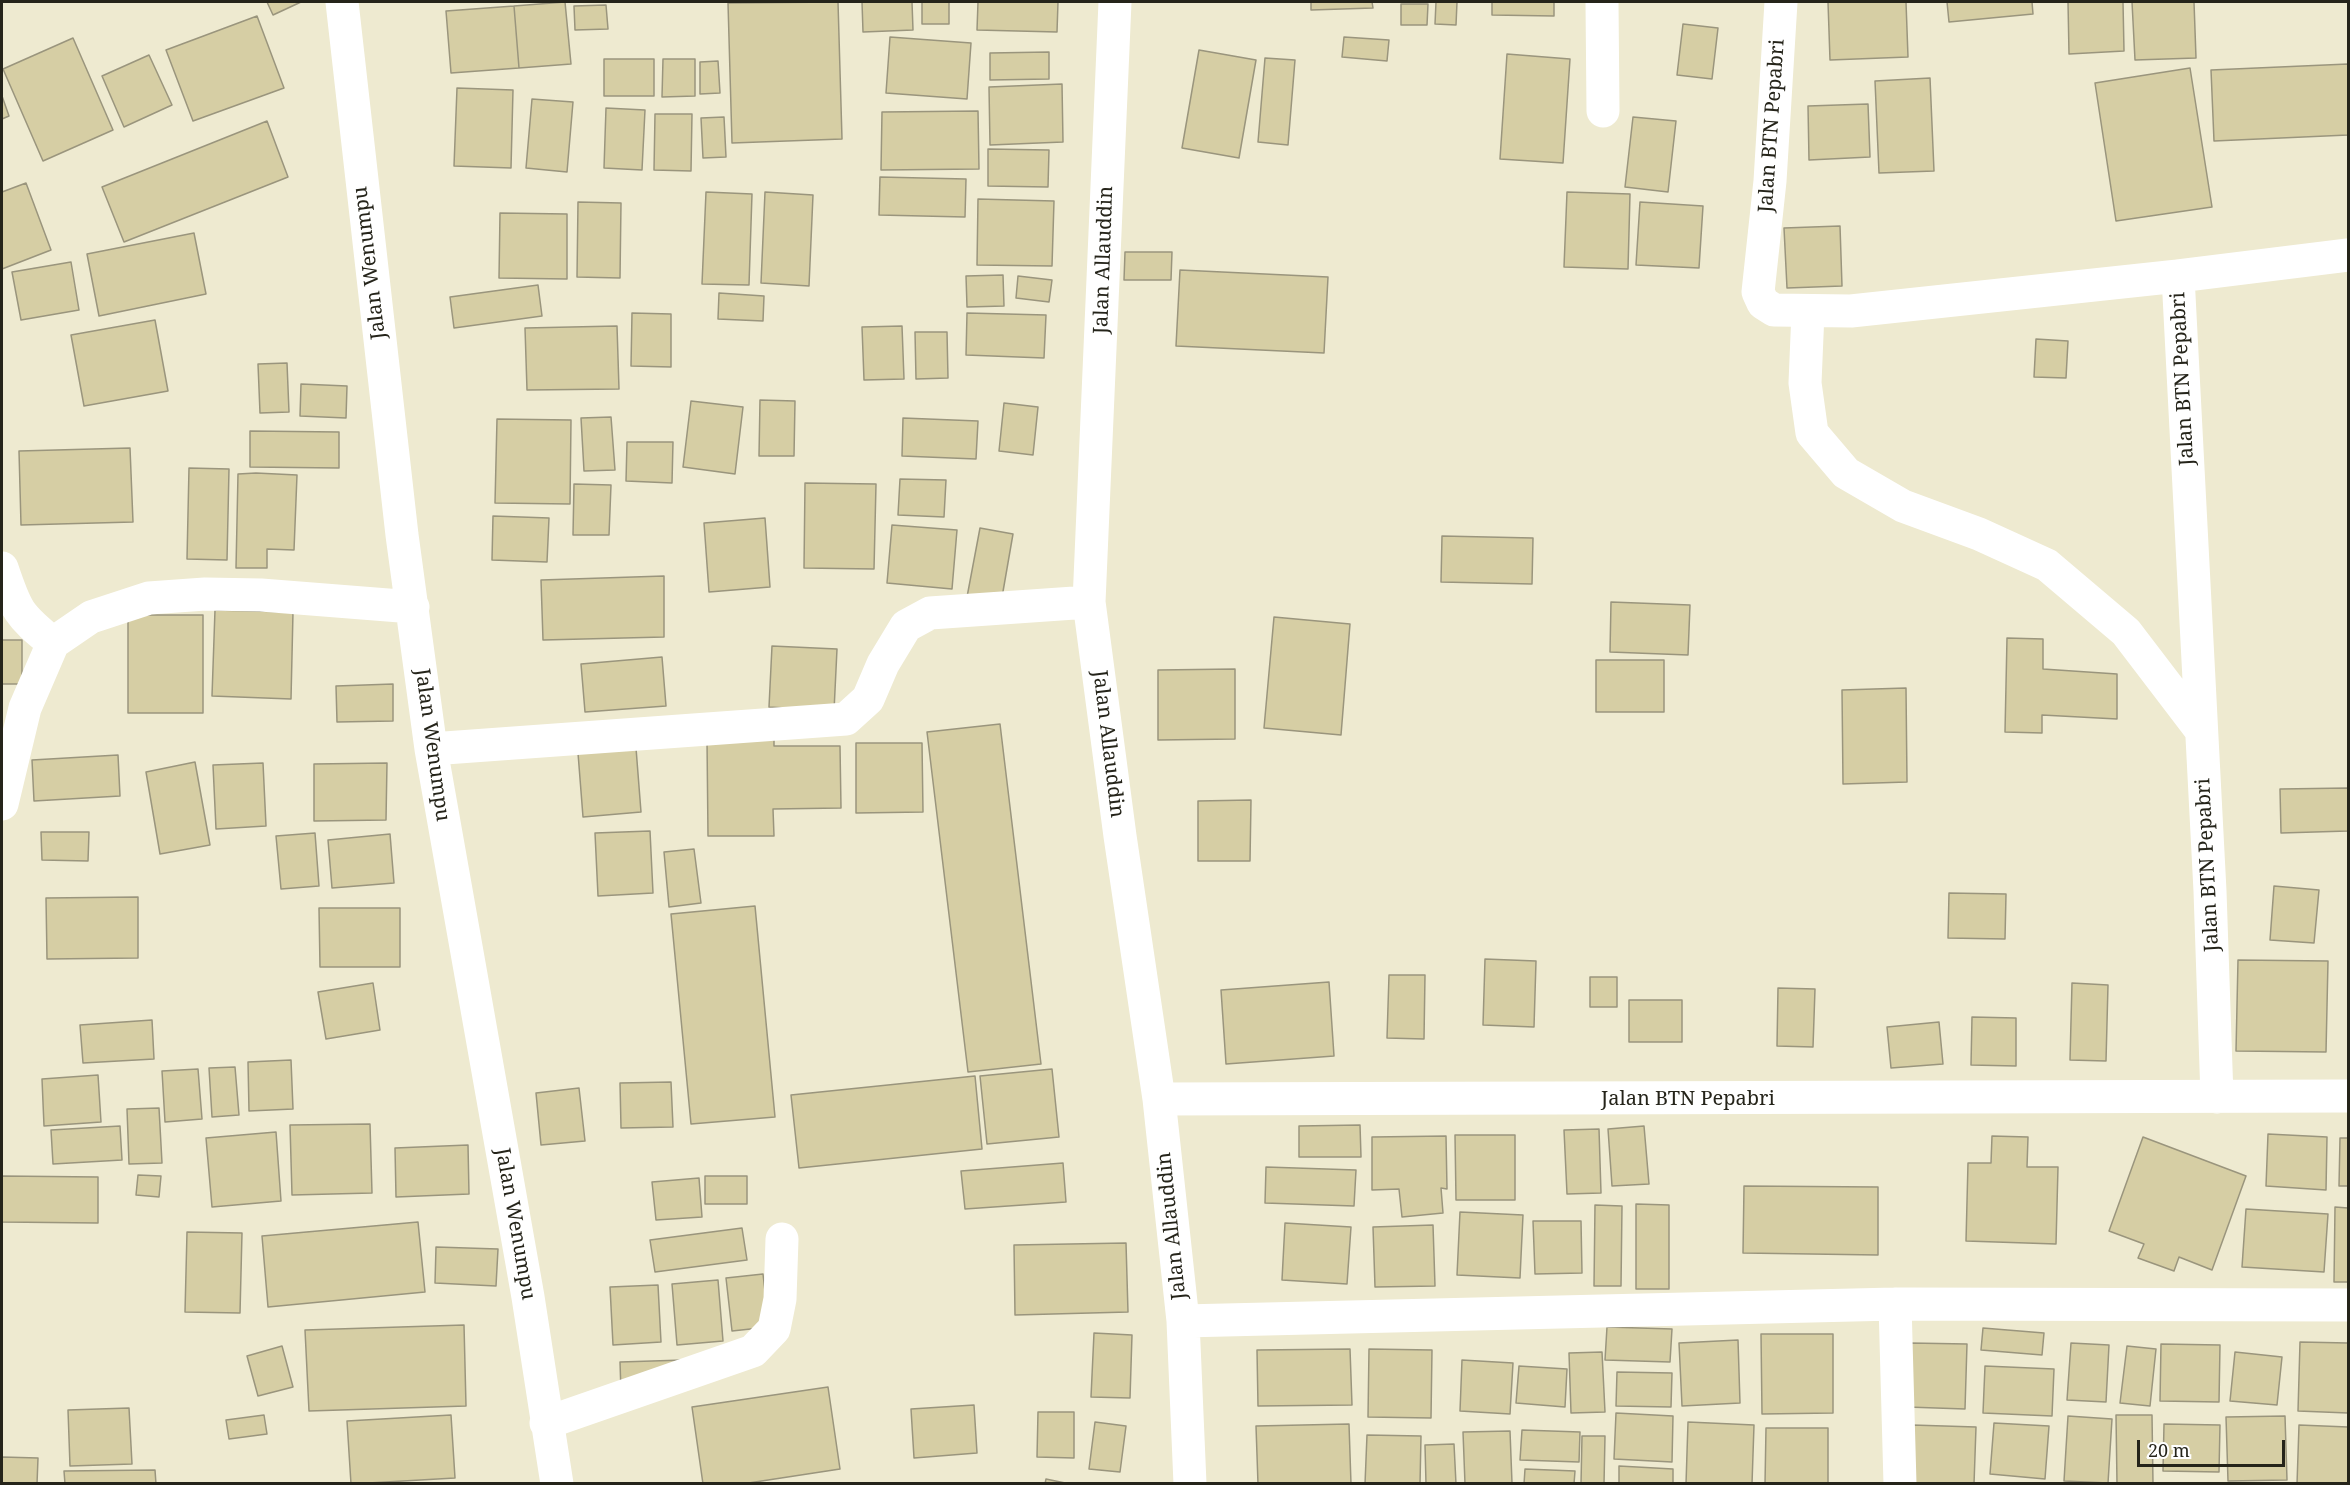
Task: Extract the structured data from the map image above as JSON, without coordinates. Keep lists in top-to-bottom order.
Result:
{
  "streets": {
    "street": ["Jalan BTN Pepabri", "Jalan Allauddin", "Jalan Wenumpu"]
  },
  "crossings": [
    ["Jalan BTN Pepabri", "Jalan Allauddin"]
  ],
  "scale_bar": "20 m"
}
